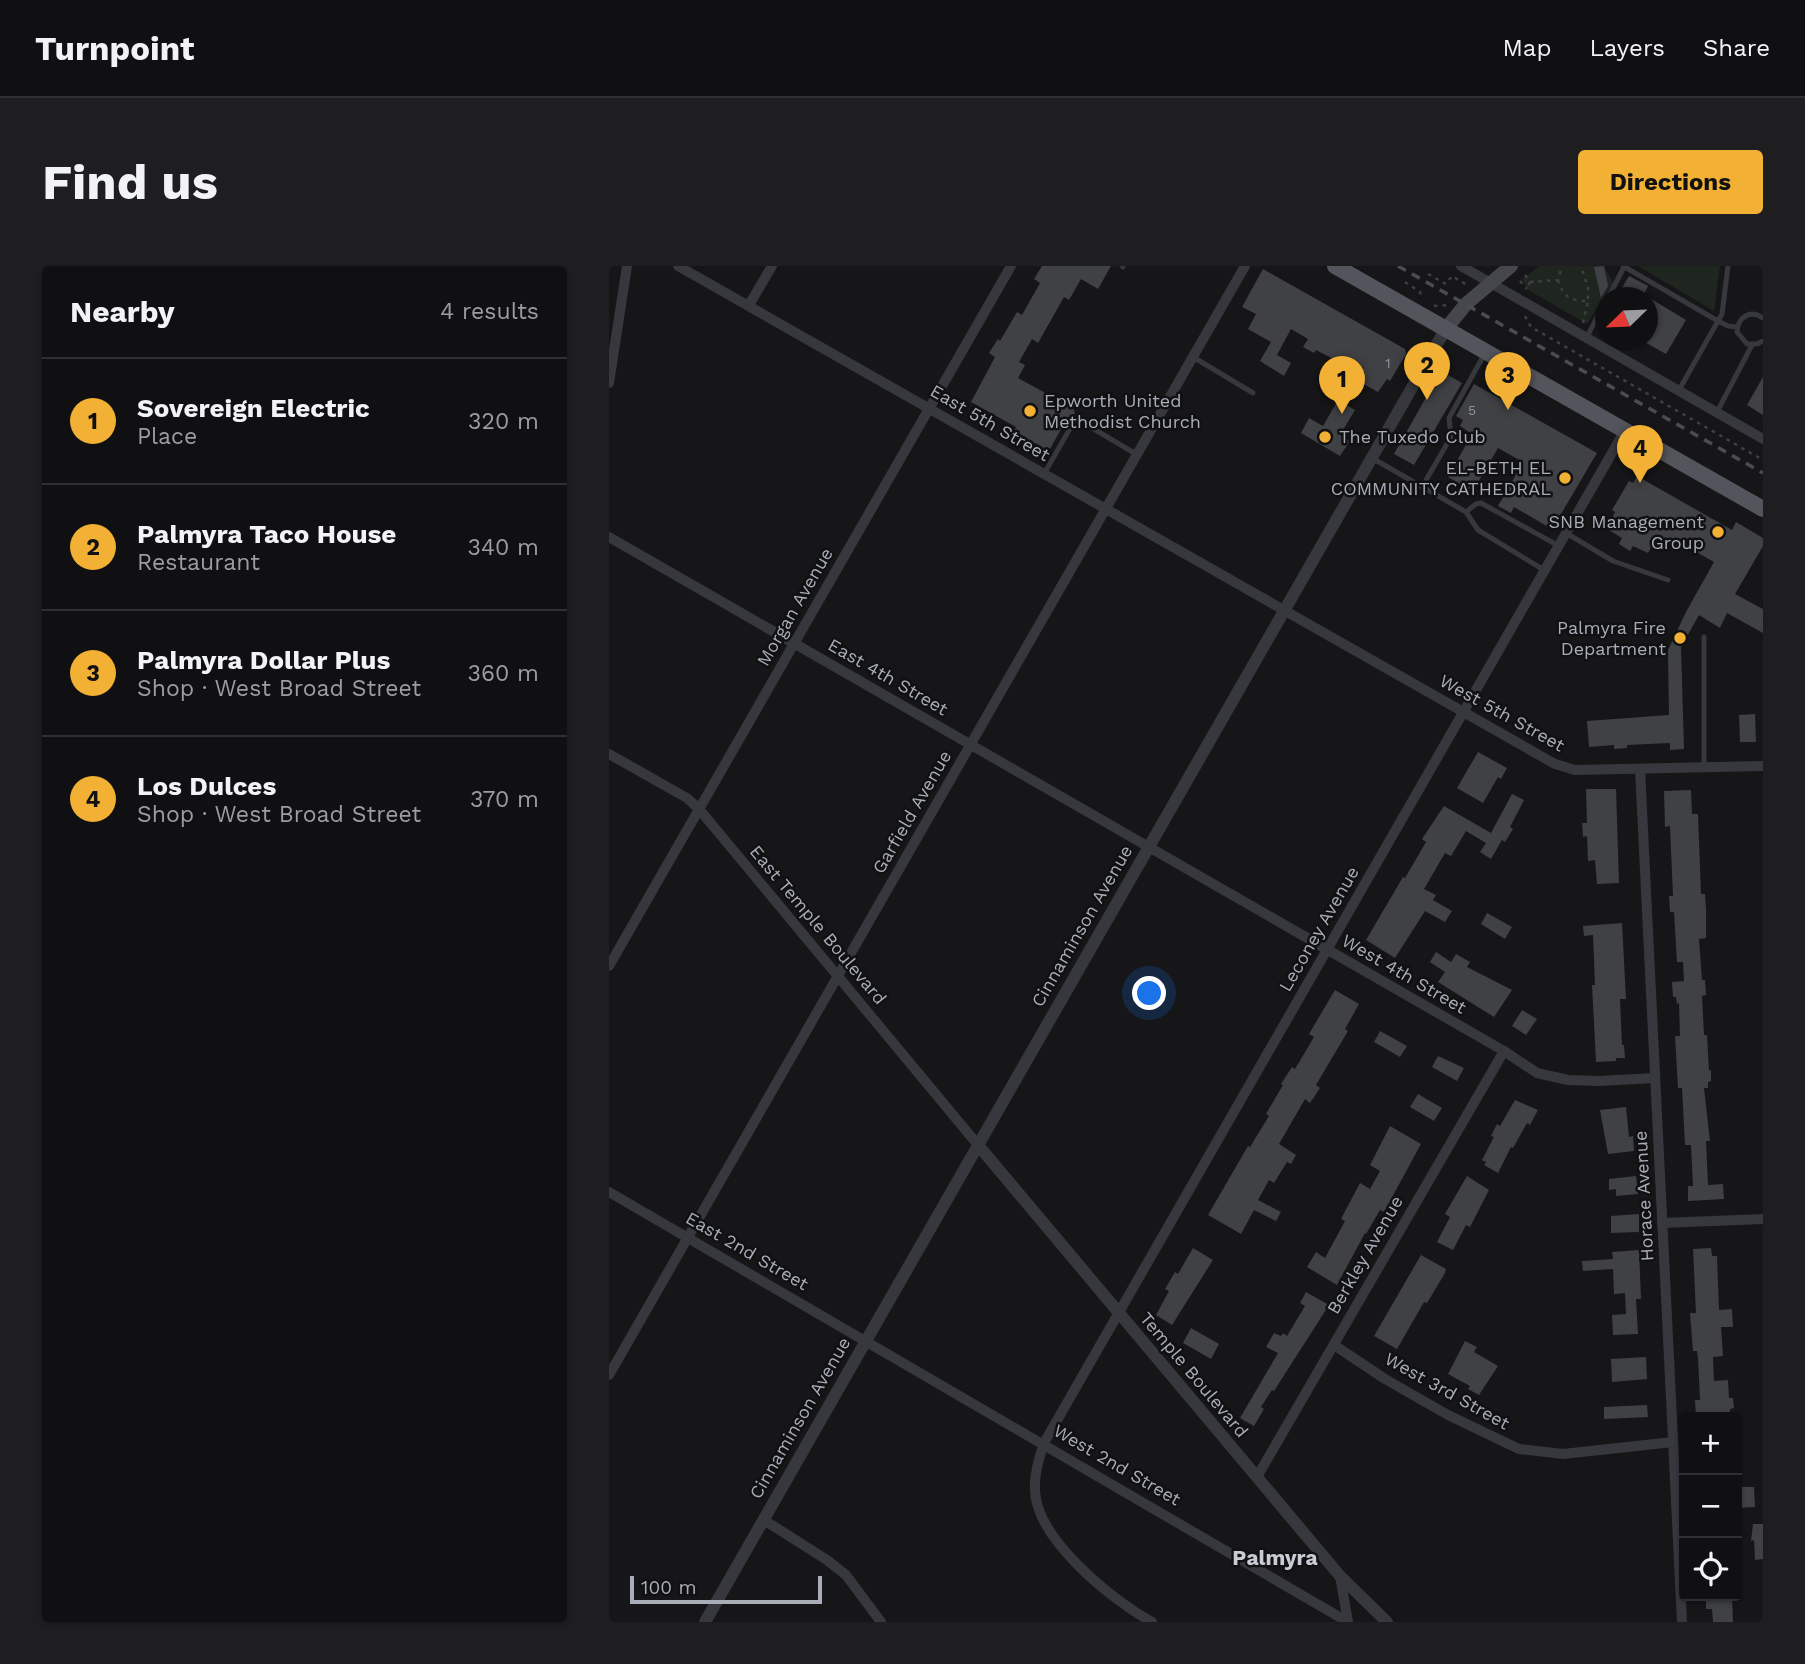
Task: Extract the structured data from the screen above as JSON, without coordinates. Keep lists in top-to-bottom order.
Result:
{
  "streets": {
    "main road": ["Cinnaminson Avenue"],
    "street": [
      "East 5th Street",
      "Morgan Avenue",
      "East 4th Street",
      "West 5th Street",
      "Garfield Avenue",
      "East Temple Boulevard",
      "Leconey Avenue",
      "West 4th Street",
      "Horace Avenue",
      "East 2nd Street",
      "Berkley Avenue",
      "Temple Boulevard",
      "West 3rd Street",
      "West 2nd Street"
    ]
  },
  "crossings": [
    ["East 5th Street", "Morgan Avenue"],
    ["East 5th Street", "West 5th Street"],
    ["East 5th Street", "Garfield Avenue"],
    ["East 5th Street", "Cinnaminson Avenue"],
    ["Morgan Avenue", "East 4th Street"],
    ["Morgan Avenue", "East Temple Boulevard"],
    ["East 4th Street", "Garfield Avenue"],
    ["East 4th Street", "Cinnaminson Avenue"],
    ["East 4th Street", "West 4th Street"],
    ["West 5th Street", "Cinnaminson Avenue"],
    ["West 5th Street", "Leconey Avenue"],
    ["West 5th Street", "Horace Avenue"],
    ["Garfield Avenue", "East Temple Boulevard"],
    ["Garfield Avenue", "East 2nd Street"],
    ["East Temple Boulevard", "Cinnaminson Avenue"],
    ["East Temple Boulevard", "Temple Boulevard"],
    ["Cinnaminson Avenue", "West 4th Street"],
    ["Cinnaminson Avenue", "East 2nd Street"],
    ["Cinnaminson Avenue", "Temple Boulevard"],
    ["Cinnaminson Avenue", "West 2nd Street"],
    ["Leconey Avenue", "West 4th Street"],
    ["Leconey Avenue", "Temple Boulevard"],
    ["Leconey Avenue", "West 2nd Street"],
    ["West 4th Street", "Horace Avenue"],
    ["West 4th Street", "Berkley Avenue"],
    ["Horace Avenue", "West 3rd Street"],
    ["East 2nd Street", "West 2nd Street"],
    ["Berkley Avenue", "Temple Boulevard"],
    ["Berkley Avenue", "West 3rd Street"]
  ],
  "districts": ["Palmyra"],
  "places": [
    "Epworth United Methodist Church",
    "The Tuxedo Club",
    "EL-BETH EL COMMUNITY CATHEDRAL",
    "SNB Management Group",
    "Palmyra Fire Department"
  ],
  "house_numbers": ["1", "5"],
  "scale_bar": "100 m",
  "north": "bottom left",
  "page": {
    "header": "Turnpoint",
    "nav": ["Map", "Layers", "Share"],
    "buttons": "Directions",
    "title": "Find us",
    "heading": ["Nearby", "4 results"],
    "pins": [
      "2",
      "3",
      "1",
      "4"
    ],
    "list": [
      {
        "mark": "1",
        "name": "Sovereign Electric",
        "note": "Place",
        "value": "320 m"
      },
      {
        "mark": "2",
        "name": "Palmyra Taco House",
        "note": "Restaurant",
        "value": "340 m"
      },
      {
        "mark": "3",
        "name": "Palmyra Dollar Plus",
        "note": "Shop · West Broad Street",
        "value": "360 m"
      },
      {
        "mark": "4",
        "name": "Los Dulces",
        "note": "Shop · West Broad Street",
        "value": "370 m"
      }
    ],
    "map_buttons": ["+", "−"],
    "scale": "100 m"
  }
}
